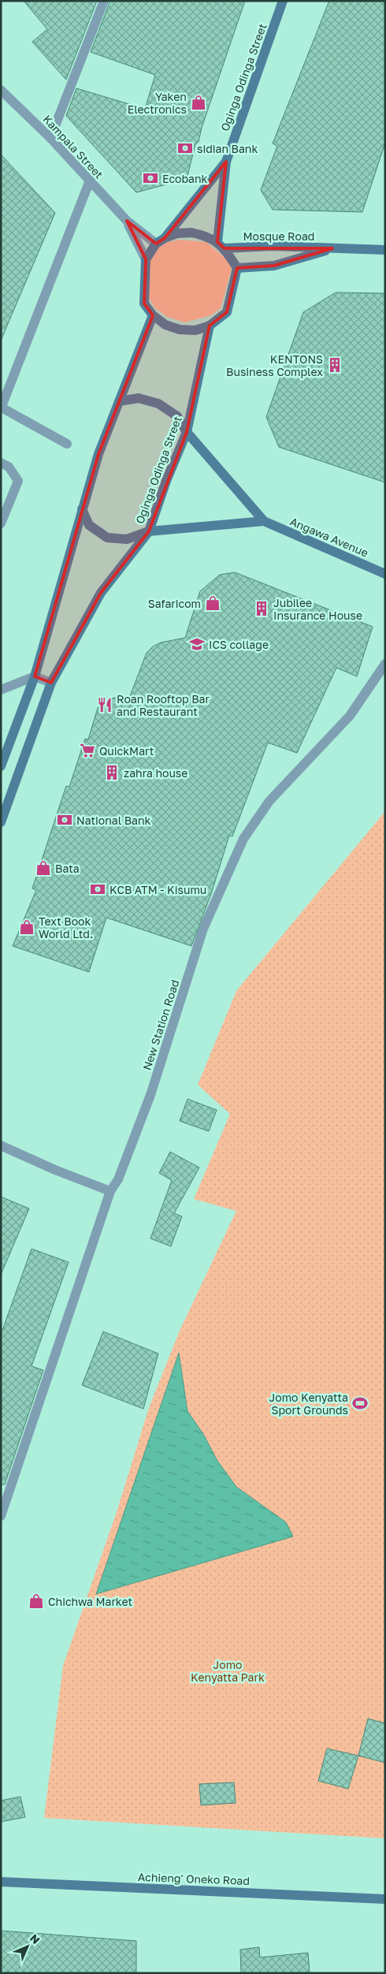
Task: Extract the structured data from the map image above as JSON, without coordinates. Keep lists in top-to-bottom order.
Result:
{
  "streets": {
    "main road": [
      "Oginga Odinga Street",
      "Mosque Road",
      "Angawa Avenue",
      "Achieng' Oneko Road"
    ],
    "street": ["Kampala Street", "New Station Road"]
  },
  "crossings": [
    ["Oginga Odinga Street", "Kampala Street"],
    ["Oginga Odinga Street", "Mosque Road"],
    ["Oginga Odinga Street", "Angawa Avenue"],
    ["Kampala Street", "Mosque Road"]
  ],
  "parks": ["Jomo Kenyatta Park"],
  "places": {
    "shop": [
      "Yaken Electronics",
      "Safaricom",
      "Bata",
      "Text Book World Ltd.",
      "Chichwa Market"
    ],
    "bank": [
      "sidian Bank",
      "Ecobank",
      "National Bank",
      "KCB ATM - Kisumu"
    ],
    "building": ["KENTONS Business Complex", "Jubilee Insurance House", "zahra house"],
    "school or university": ["ICS collage"],
    "restaurant": ["Roan Rooftop Bar and Restaurant"],
    "supermarket": ["QuickMart"],
    "sports": ["Jomo Kenyatta Sport Grounds"]
  },
  "north": "top right"
}
